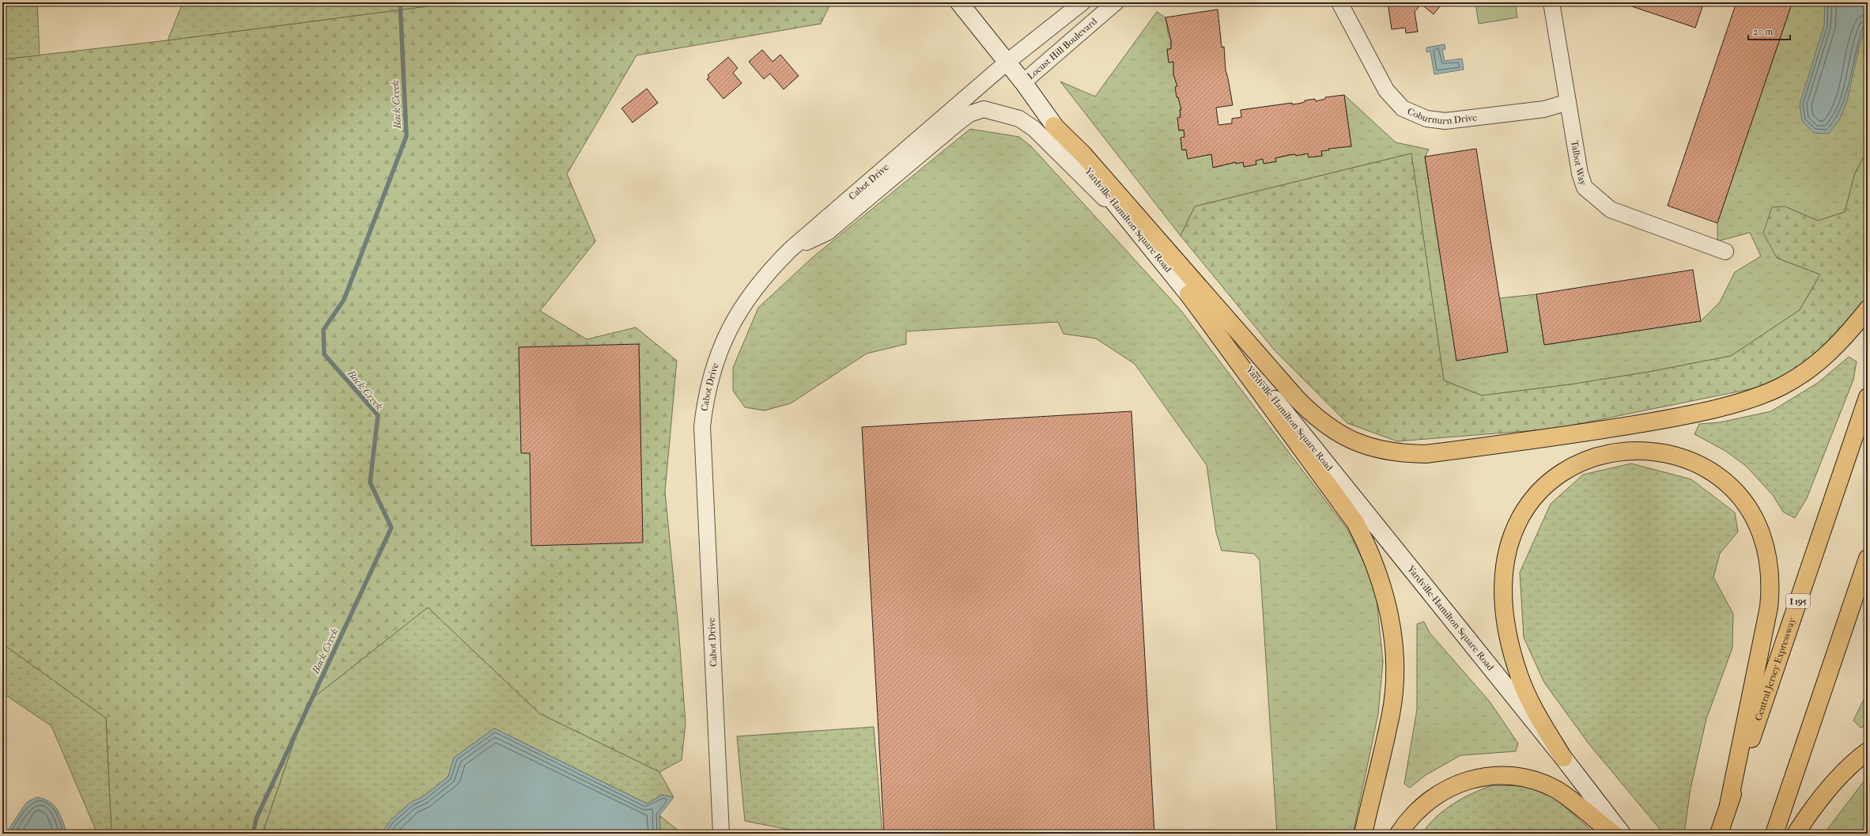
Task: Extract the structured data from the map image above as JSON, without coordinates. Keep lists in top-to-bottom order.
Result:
{
  "streets": {
    "highway": ["I 195", "Central Jersey Expressway"],
    "street": [
      "Locust Hill Boulevard",
      "Coburnurn Drive",
      "Talbot Way",
      "Cabot Drive",
      "Yardville-Hamilton Square Road"
    ]
  },
  "crossings": [
    ["Locust Hill Boulevard", "Yardville-Hamilton Square Road"],
    ["Coburnurn Drive", "Talbot Way"],
    ["Cabot Drive", "Yardville-Hamilton Square Road"]
  ],
  "water": ["Back Creek"],
  "scale_bar": "20 m"
}
